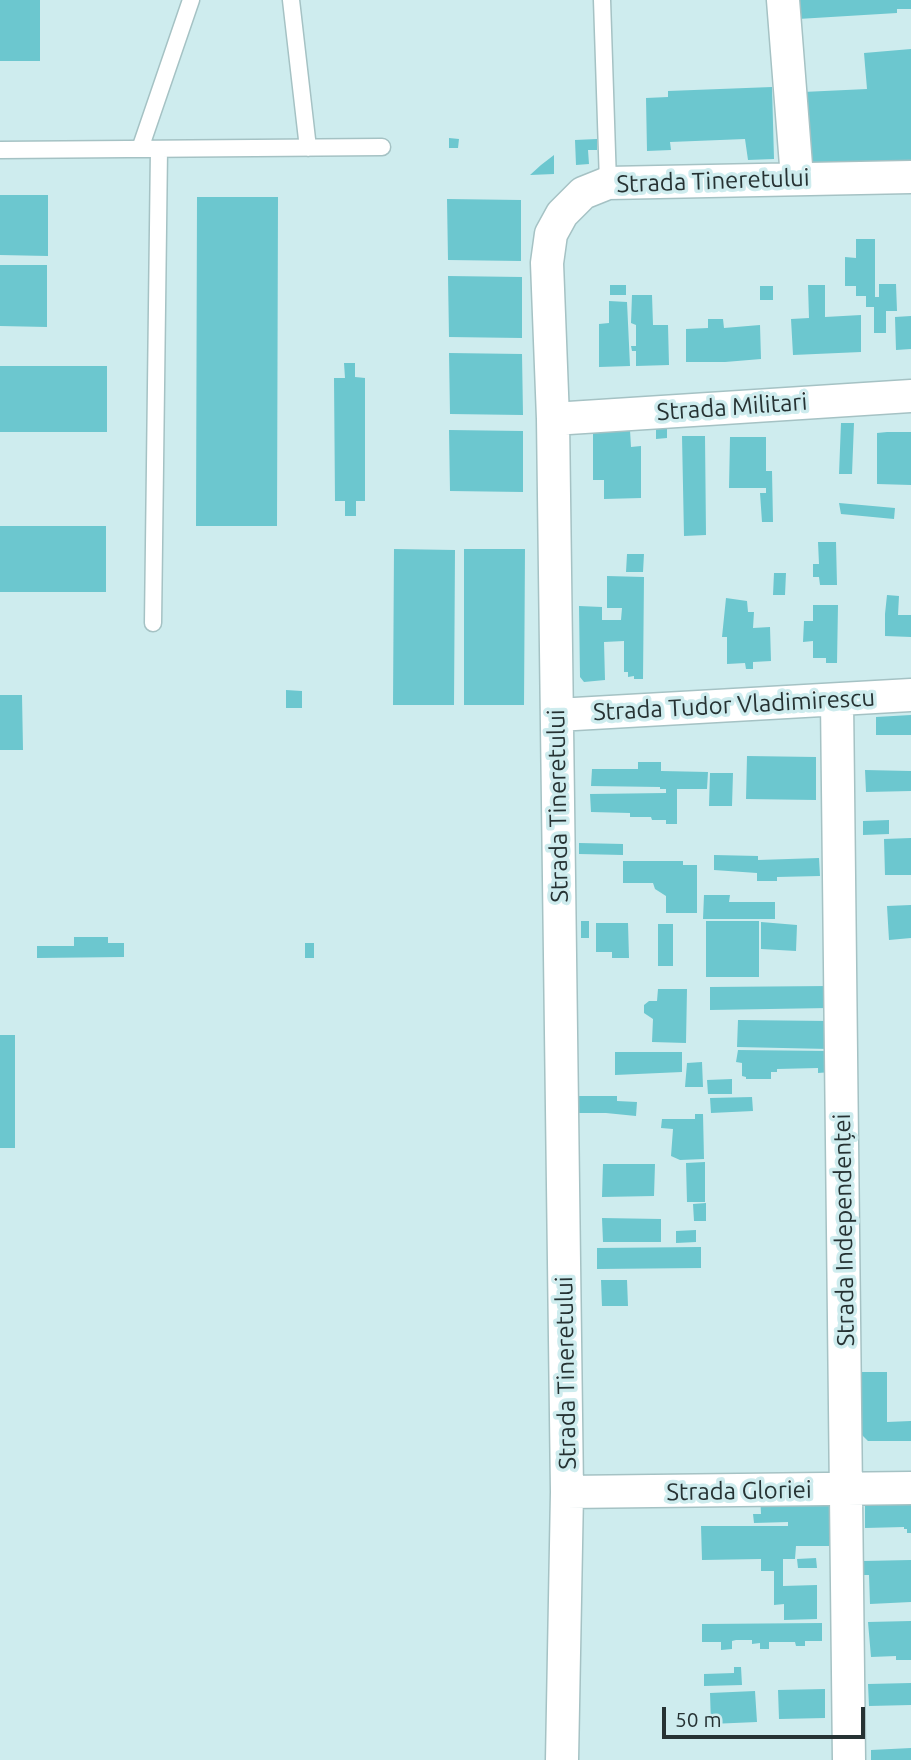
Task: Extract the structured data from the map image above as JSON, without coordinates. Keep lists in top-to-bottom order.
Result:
{
  "streets": {
    "street": [
      "Strada Tineretului",
      "Strada Militari",
      "Strada Tudor Vladimirescu",
      "Strada Independenței",
      "Strada Gloriei"
    ]
  },
  "crossings": [
    ["Strada Tineretului", "Strada Militari"],
    ["Strada Tineretului", "Strada Tudor Vladimirescu"],
    ["Strada Tineretului", "Strada Gloriei"],
    ["Strada Tudor Vladimirescu", "Strada Independenței"],
    ["Strada Independenței", "Strada Gloriei"]
  ],
  "scale_bar": "50 m"
}
